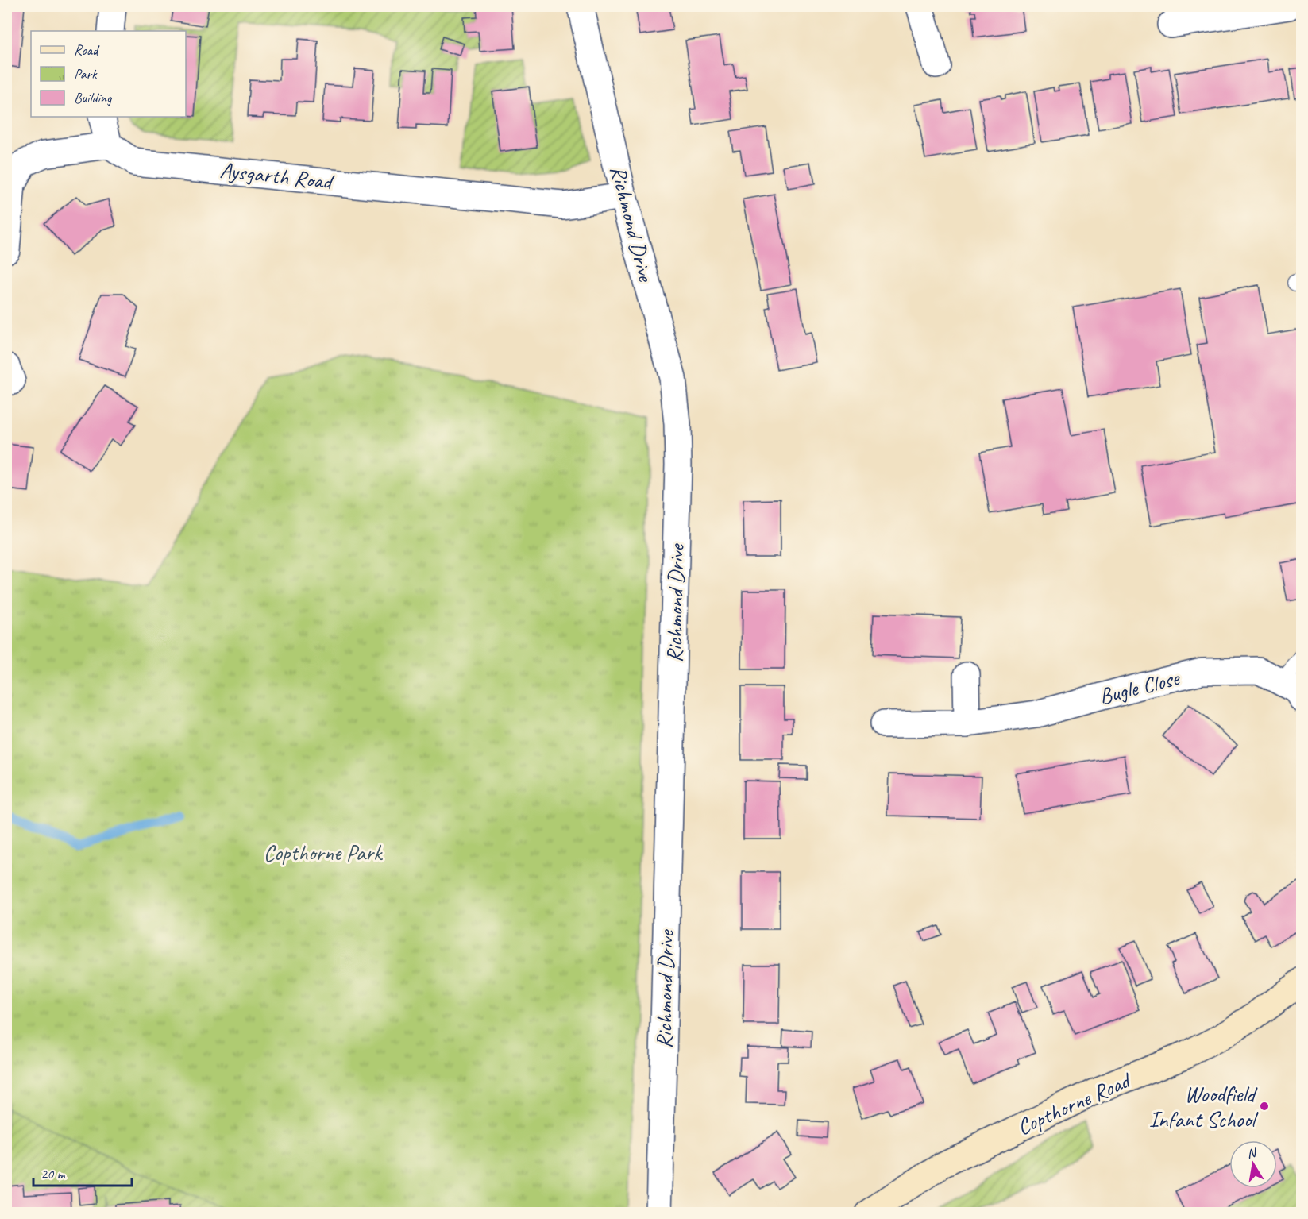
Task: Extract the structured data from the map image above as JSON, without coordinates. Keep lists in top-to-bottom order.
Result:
{
  "streets": {
    "main road": ["Copthorne Road"],
    "street": ["Aysgarth Road", "Richmond Drive", "Bugle Close"]
  },
  "crossings": [
    ["Aysgarth Road", "Richmond Drive"]
  ],
  "parks": ["Copthorne Park"],
  "places": ["Woodfield Infant School"],
  "legend": ["Road", "Park", "Building"],
  "scale_bar": "20 m",
  "north": "top"
}
